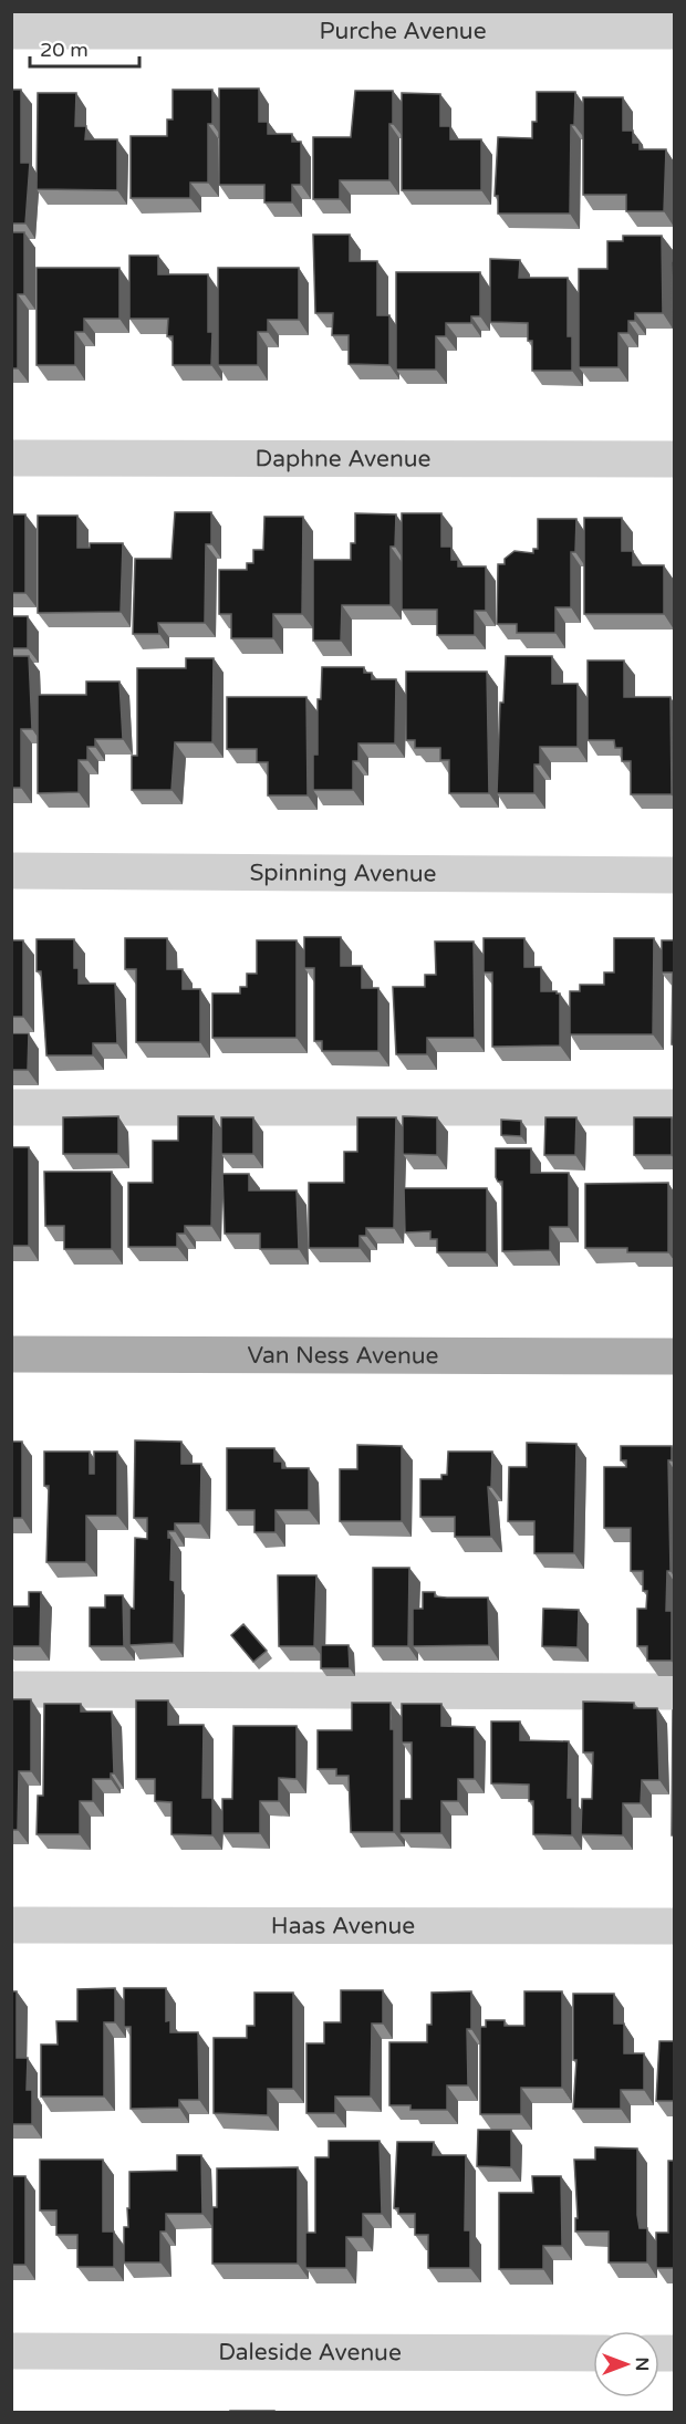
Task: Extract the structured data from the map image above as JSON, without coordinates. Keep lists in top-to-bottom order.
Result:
{
  "streets": {
    "main road": ["Van Ness Avenue"],
    "street": [
      "Purche Avenue",
      "Daphne Avenue",
      "Spinning Avenue",
      "Haas Avenue",
      "Daleside Avenue"
    ]
  },
  "scale_bar": "20 m",
  "north": "right"
}
